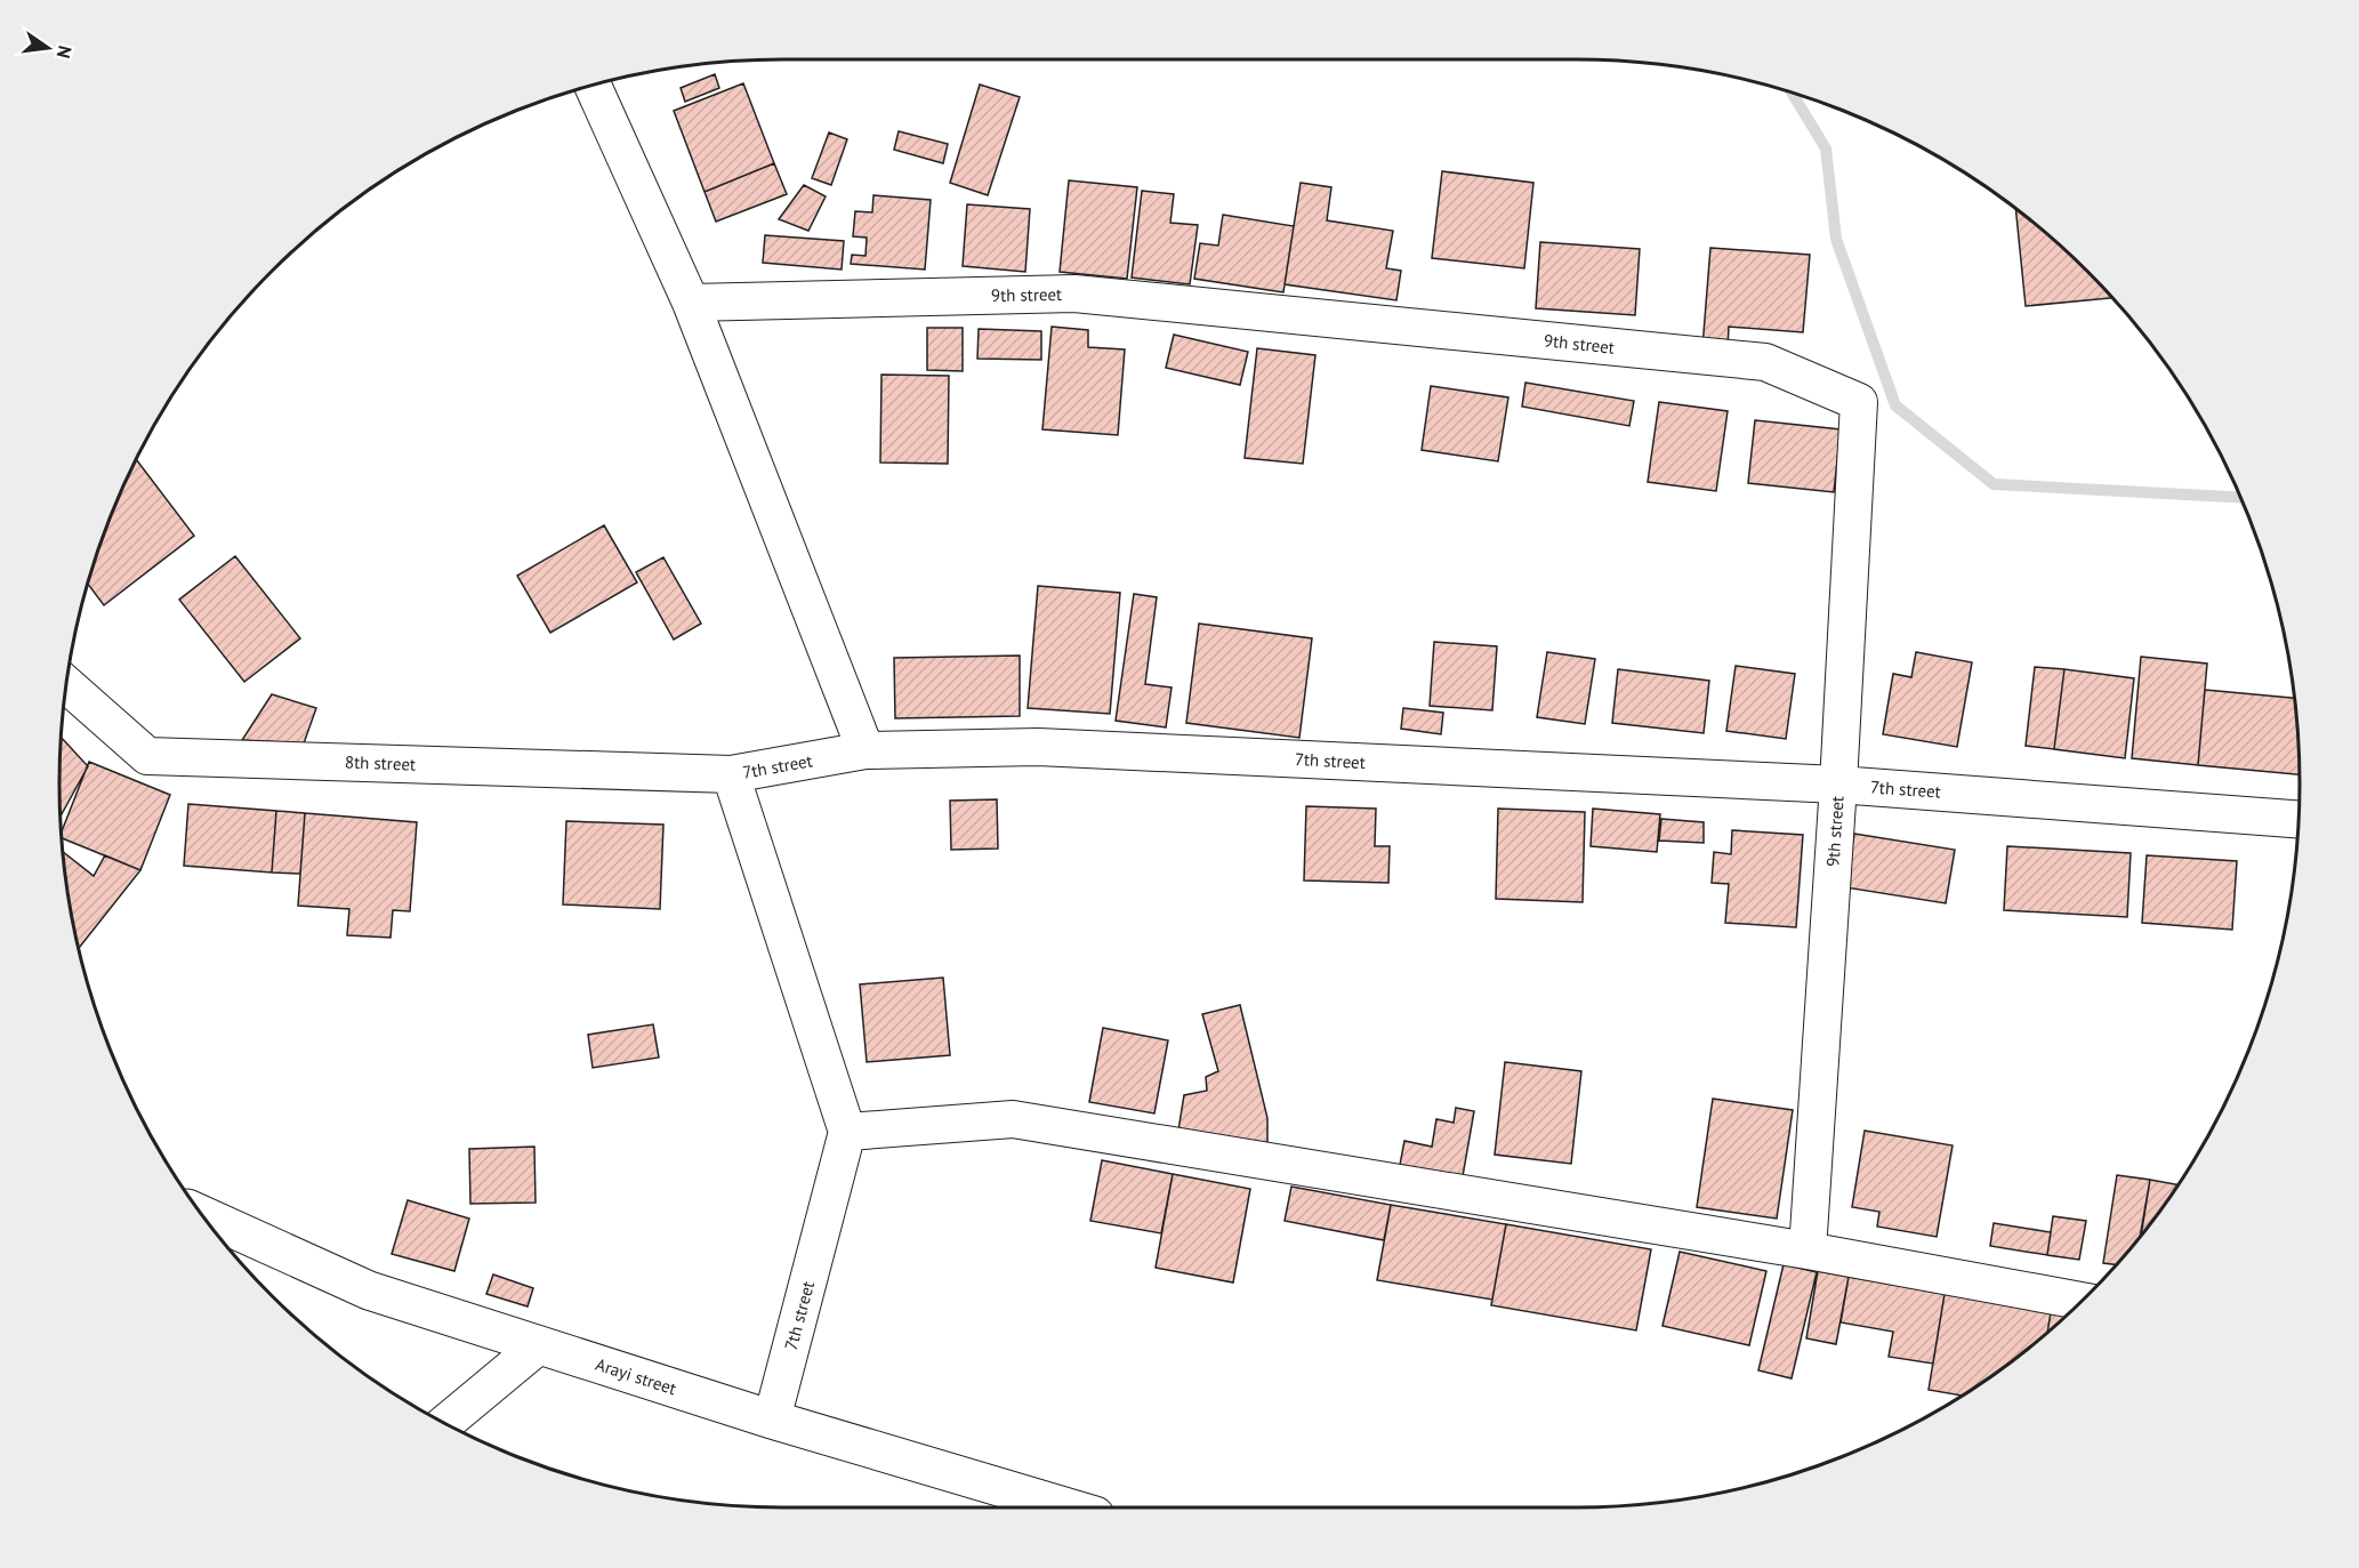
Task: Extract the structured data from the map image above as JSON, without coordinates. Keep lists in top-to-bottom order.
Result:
{
  "streets": {
    "main road": ["Arayi street"],
    "street": ["9th street", "7th street", "8th street"]
  },
  "crossings": [
    ["9th street", "7th street"],
    ["7th street", "8th street"],
    ["7th street", "Arayi street"]
  ],
  "north": "right"
}
